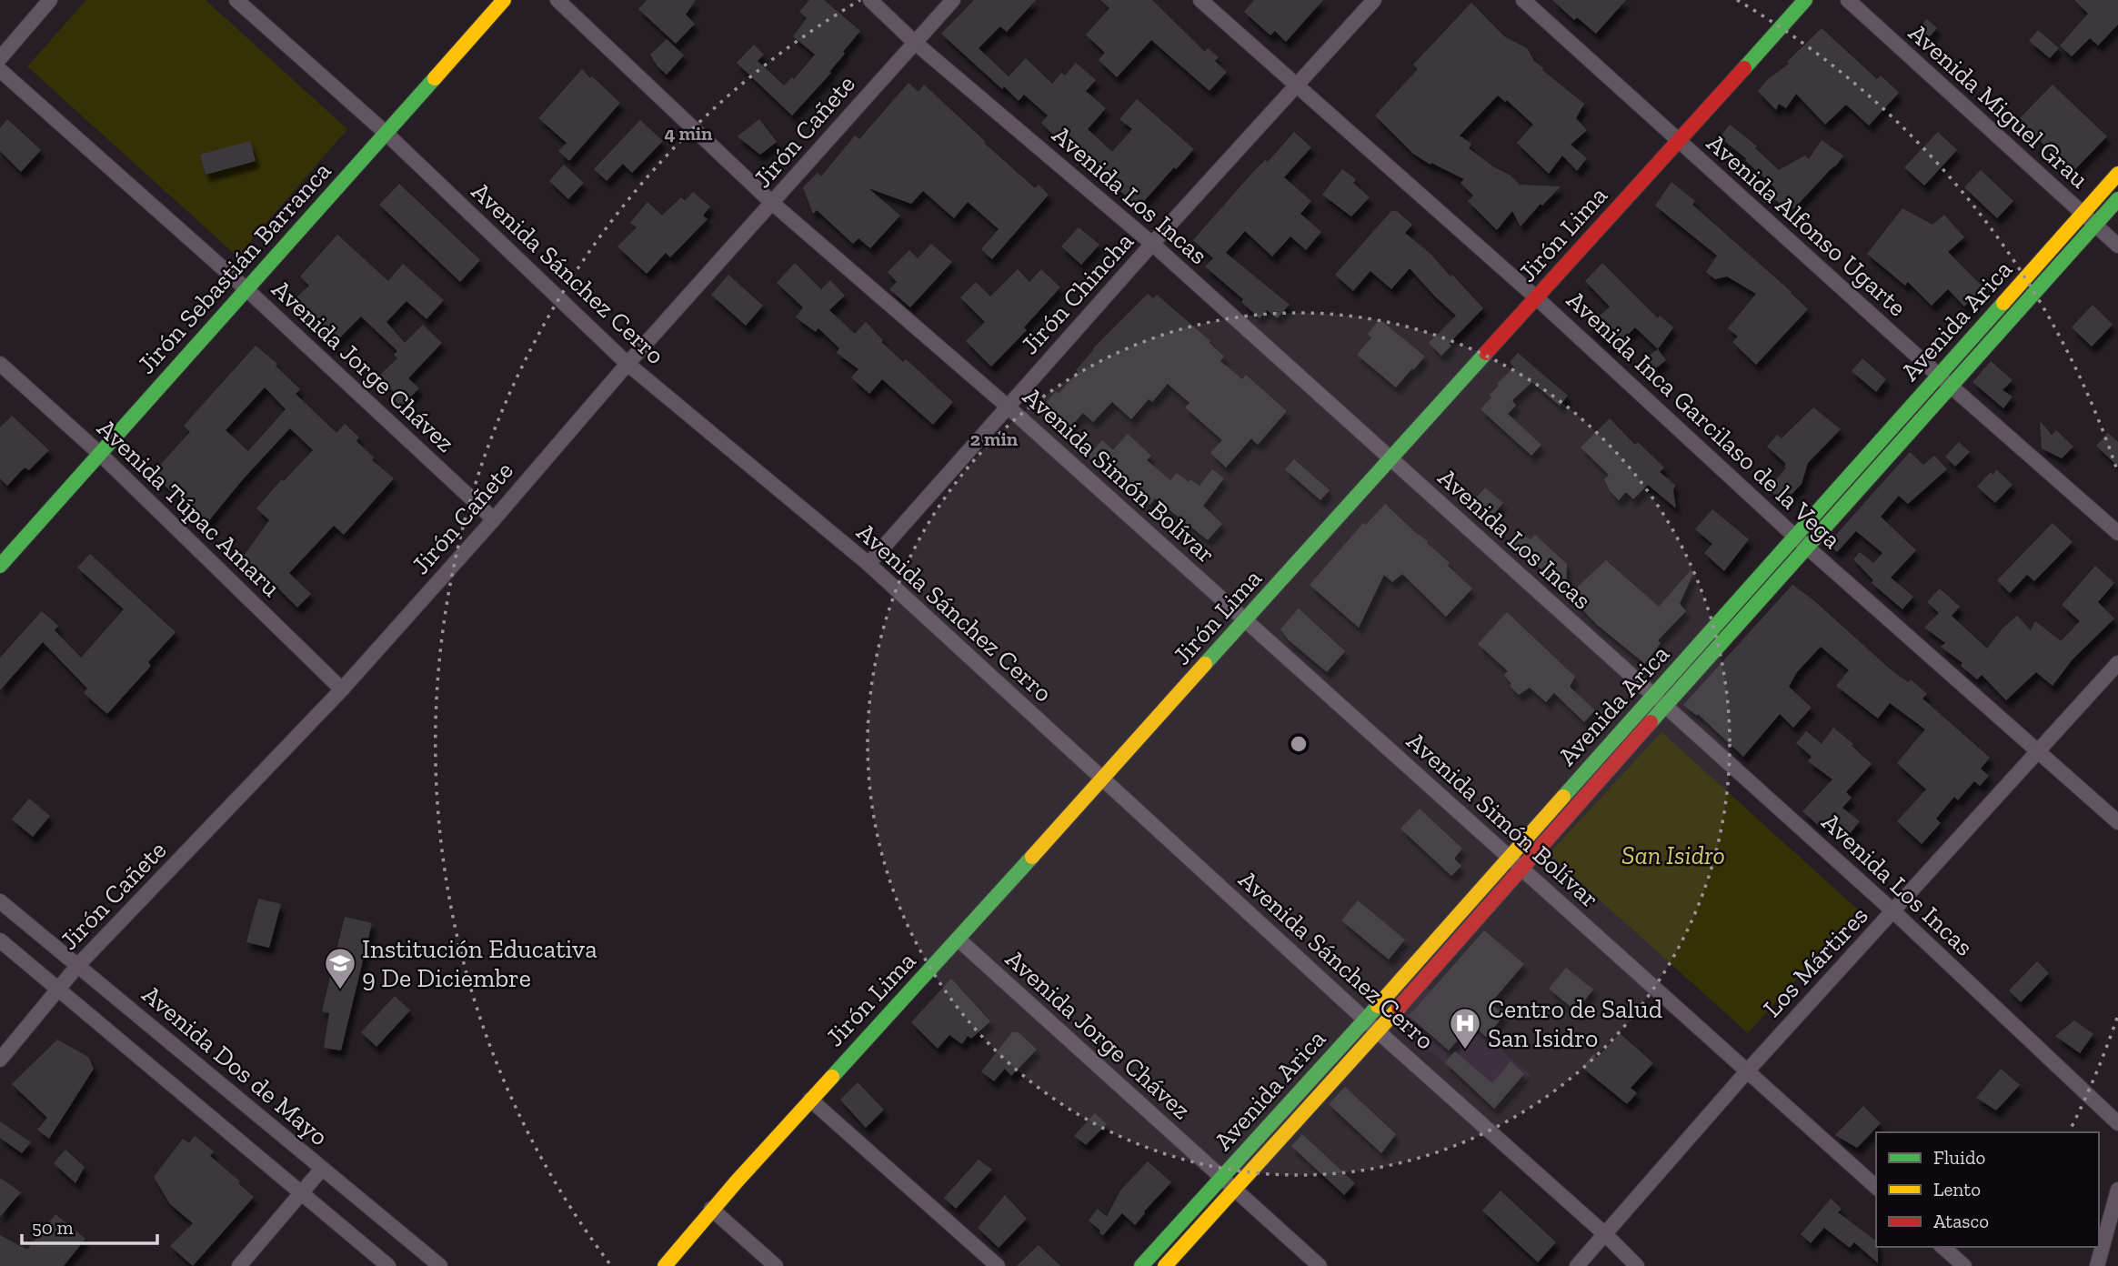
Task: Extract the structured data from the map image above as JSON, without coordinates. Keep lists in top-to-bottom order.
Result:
{
  "streets": {
    "street": [
      "Avenida Miguel Grau",
      "Jirón Cañete",
      "Avenida Los Incas",
      "Avenida Alfonso Ugarte",
      "Jirón Lima",
      "Jirón Sebastián Barranca",
      "Avenida Sánchez Cerro",
      "Jirón Chincha",
      "Avenida Arica",
      "Avenida Jorge Chávez",
      "Avenida Inca Garcilaso de la Vega",
      "Avenida Simón Bolívar",
      "Avenida Túpac Amaru",
      "Los Mártires",
      "Avenida Dos de Mayo"
    ]
  },
  "crossings": [
    ["Avenida Miguel Grau", "Avenida Arica"],
    ["Jirón Cañete", "Avenida Los Incas"],
    ["Jirón Cañete", "Avenida Sánchez Cerro"],
    ["Jirón Cañete", "Avenida Jorge Chávez"],
    ["Jirón Cañete", "Avenida Simón Bolívar"],
    ["Jirón Cañete", "Avenida Túpac Amaru"],
    ["Jirón Cañete", "Avenida Dos de Mayo"],
    ["Avenida Los Incas", "Jirón Lima"],
    ["Avenida Los Incas", "Jirón Chincha"],
    ["Avenida Los Incas", "Avenida Arica"],
    ["Avenida Los Incas", "Los Mártires"],
    ["Avenida Alfonso Ugarte", "Jirón Lima"],
    ["Avenida Alfonso Ugarte", "Avenida Arica"],
    ["Jirón Lima", "Avenida Sánchez Cerro"],
    ["Jirón Lima", "Avenida Jorge Chávez"],
    ["Jirón Lima", "Avenida Inca Garcilaso de la Vega"],
    ["Jirón Lima", "Avenida Simón Bolívar"],
    ["Jirón Sebastián Barranca", "Avenida Sánchez Cerro"],
    ["Jirón Sebastián Barranca", "Avenida Jorge Chávez"],
    ["Jirón Sebastián Barranca", "Avenida Túpac Amaru"],
    ["Avenida Sánchez Cerro", "Jirón Chincha"],
    ["Avenida Sánchez Cerro", "Avenida Arica"],
    ["Avenida Sánchez Cerro", "Los Mártires"],
    ["Jirón Chincha", "Avenida Inca Garcilaso de la Vega"],
    ["Jirón Chincha", "Avenida Simón Bolívar"],
    ["Avenida Arica", "Avenida Jorge Chávez"],
    ["Avenida Arica", "Avenida Inca Garcilaso de la Vega"],
    ["Avenida Arica", "Avenida Simón Bolívar"],
    ["Avenida Inca Garcilaso de la Vega", "Los Mártires"],
    ["Avenida Simón Bolívar", "Los Mártires"]
  ],
  "parks": ["San Isidro"],
  "places": {
    "school or university": ["Institución Educativa 9 De Diciembre"],
    "hospital": ["Centro de Salud San Isidro"]
  },
  "legend": ["Fluido", "Lento", "Atasco"],
  "scale_bar": "50 m",
  "rings": ["4 min", "2 min"]
}
